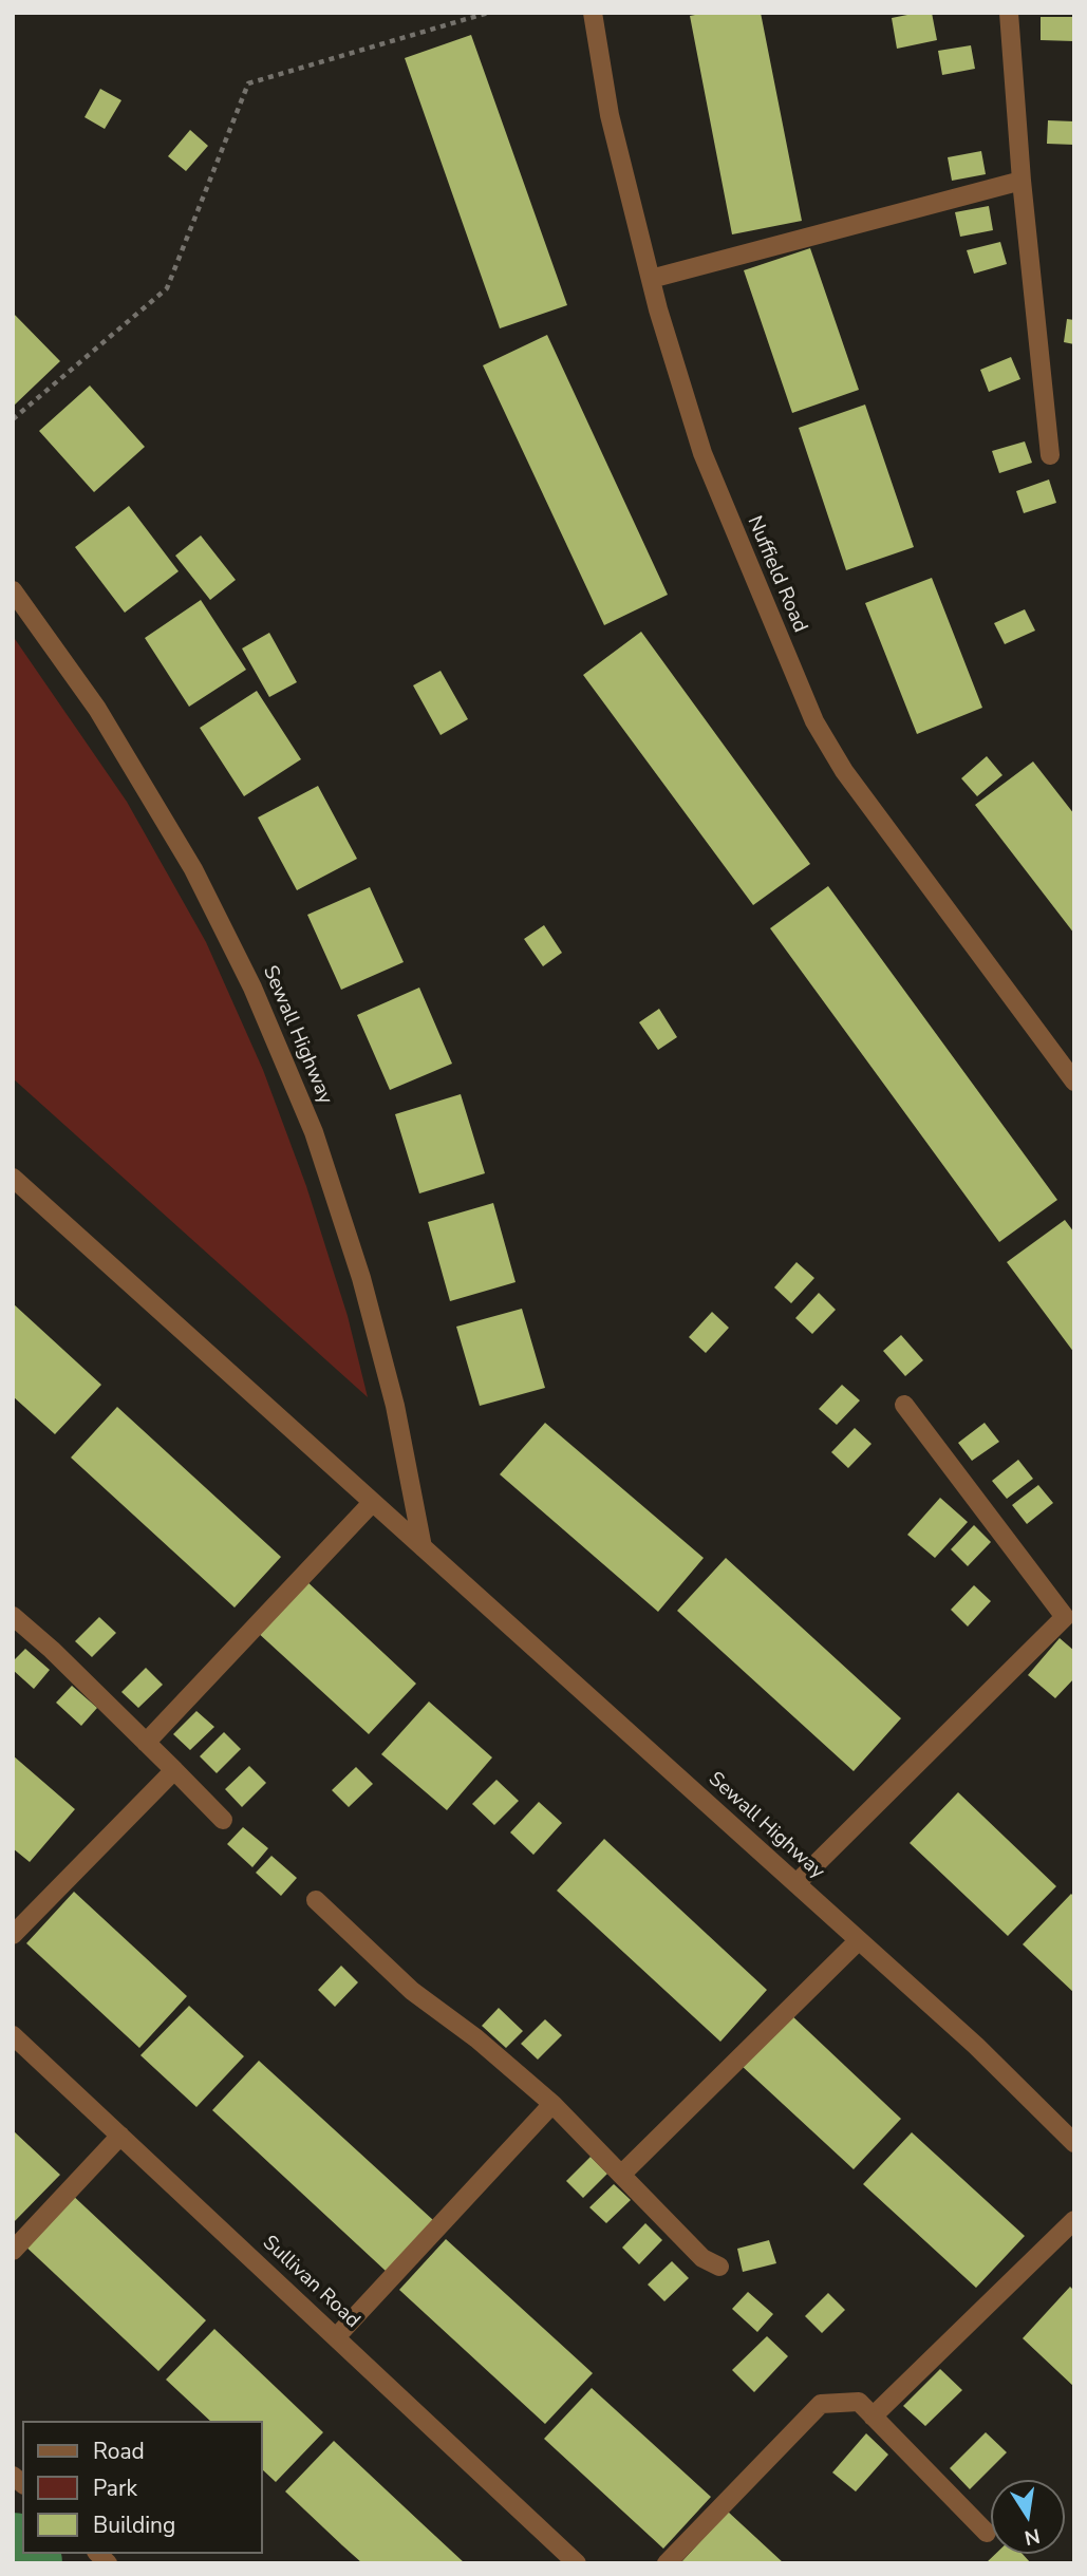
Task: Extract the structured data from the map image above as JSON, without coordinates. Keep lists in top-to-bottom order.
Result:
{
  "streets": {
    "street": ["Nuffield Road", "Sewall Highway", "Sullivan Road"]
  },
  "legend": ["Road", "Park", "Building"],
  "north": "bottom"
}
